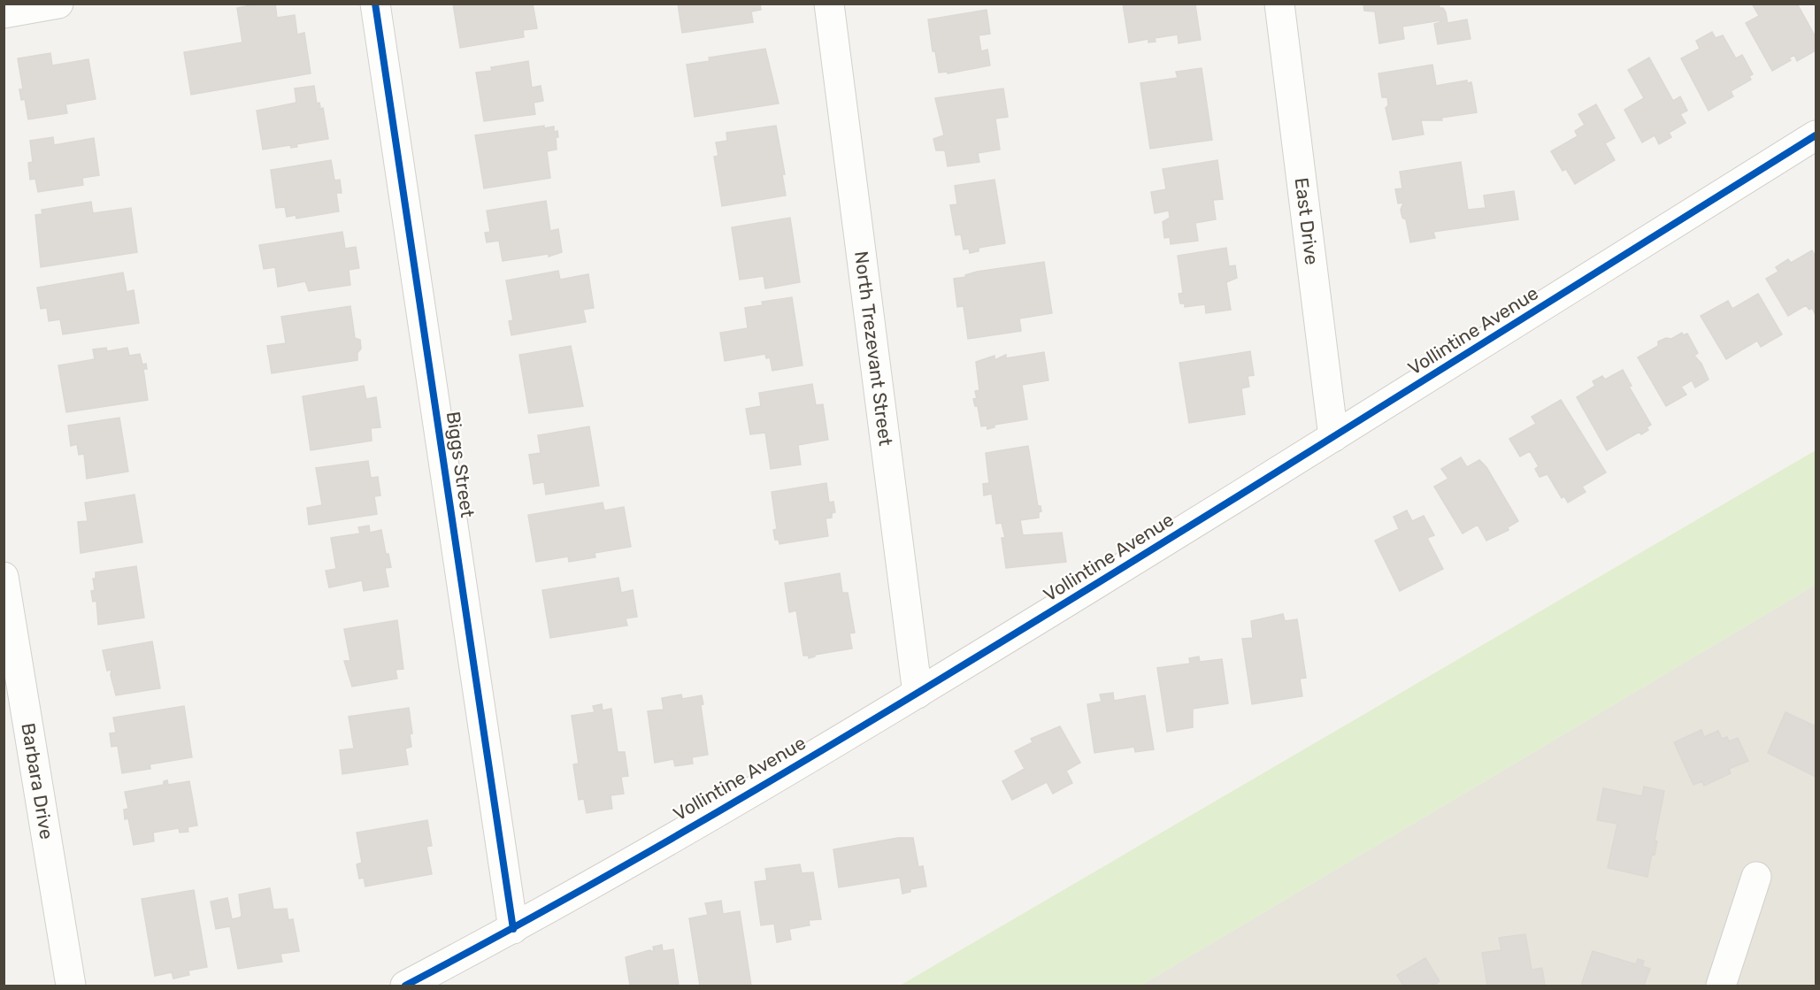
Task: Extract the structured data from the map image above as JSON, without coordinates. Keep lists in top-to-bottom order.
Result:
{
  "streets": {
    "street": [
      "East Drive",
      "Vollintine Avenue",
      "North Trezevant Street",
      "Biggs Street",
      "Barbara Drive"
    ]
  },
  "crossings": [
    ["East Drive", "Vollintine Avenue"],
    ["Vollintine Avenue", "North Trezevant Street"],
    ["Vollintine Avenue", "Biggs Street"]
  ]
}
